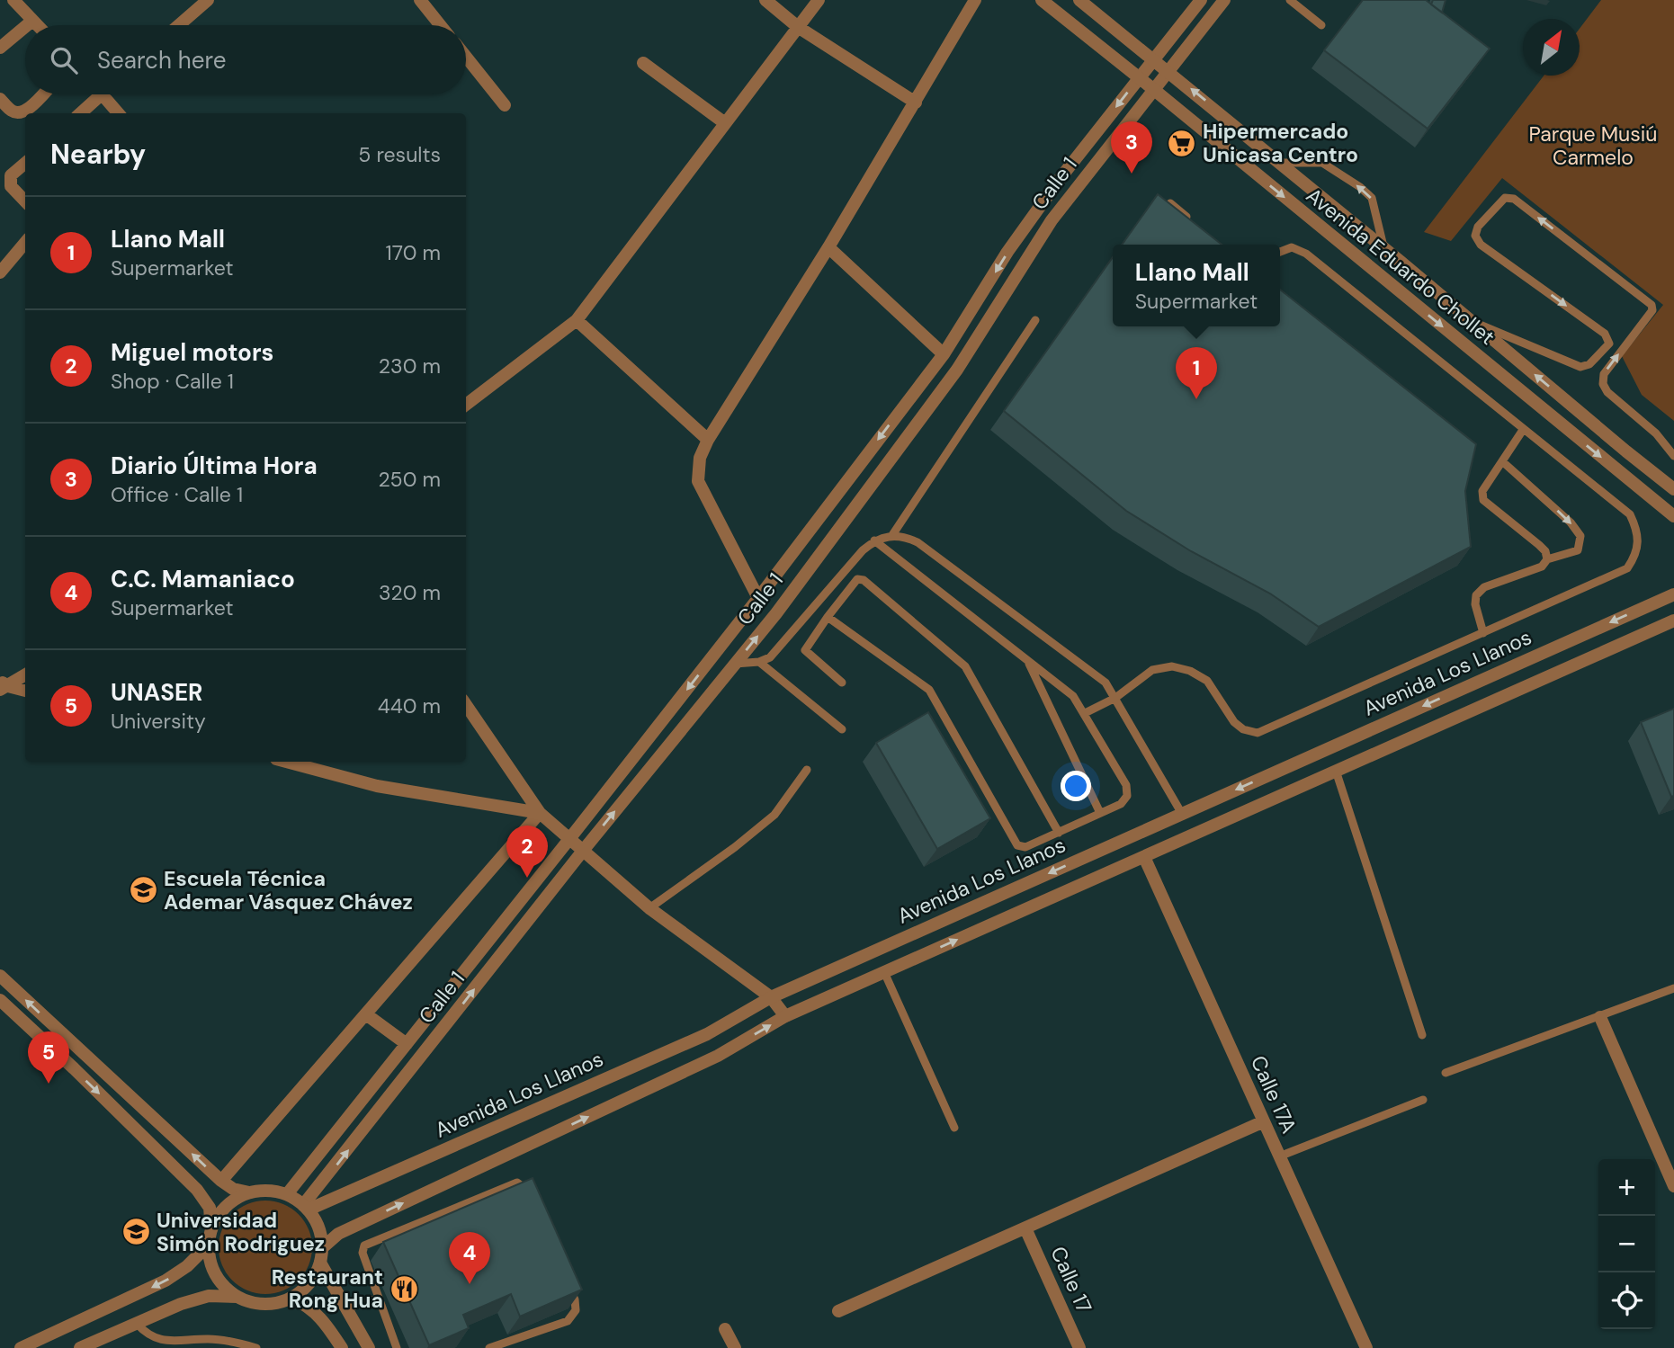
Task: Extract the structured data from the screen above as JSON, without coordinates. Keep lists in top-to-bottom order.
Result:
{
  "streets": {
    "street": [
      "Calle 1",
      "Avenida Eduardo Chollet",
      "Avenida Los Llanos",
      "Calle 17A",
      "Calle 17"
    ]
  },
  "crossings": [
    ["Calle 1", "Avenida Eduardo Chollet"],
    ["Calle 1", "Avenida Los Llanos"]
  ],
  "parks": ["Parque Musiú Carmelo"],
  "places": {
    "supermarket": ["Hipermercado Unicasa Centro"],
    "school or university": ["Escuela Técnica Ademar Vásquez Chávez", "Universidad Simón Rodriguez"],
    "restaurant": ["Restaurant Rong Hua"]
  },
  "north": "top right",
  "page": {
    "search": "Search here",
    "heading": ["Nearby", "5 results"],
    "pins": [
      "3",
      "1",
      "2",
      "5",
      "4"
    ],
    "list": [
      {
        "mark": "1",
        "name": "Llano Mall",
        "note": "Supermarket",
        "value": "170 m"
      },
      {
        "mark": "2",
        "name": "Miguel motors",
        "note": "Shop · Calle 1",
        "value": "230 m"
      },
      {
        "mark": "3",
        "name": "Diario Última Hora",
        "note": "Office · Calle 1",
        "value": "250 m"
      },
      {
        "mark": "4",
        "name": "C.C. Mamaniaco",
        "note": "Supermarket",
        "value": "320 m"
      },
      {
        "mark": "5",
        "name": "UNASER",
        "note": "University",
        "value": "440 m"
      }
    ],
    "popup": ["Llano Mall", "Supermarket"],
    "map_buttons": ["+", "−"]
  }
}
